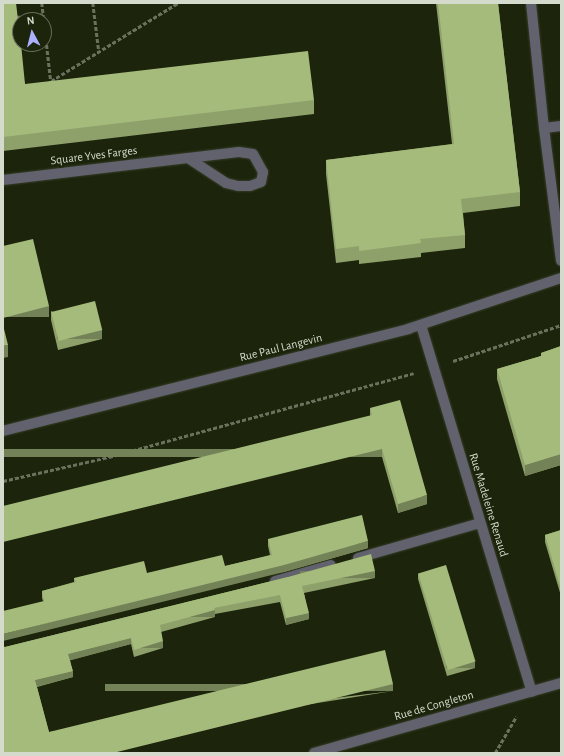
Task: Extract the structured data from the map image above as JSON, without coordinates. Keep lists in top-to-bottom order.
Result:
{
  "streets": {
    "street": [
      "Square Yves Farges",
      "Rue Paul Langevin",
      "Rue Madeleine Renaud",
      "Rue de Congleton"
    ]
  },
  "crossings": [
    ["Rue Paul Langevin", "Rue Madeleine Renaud"],
    ["Rue Madeleine Renaud", "Rue de Congleton"]
  ],
  "north": "top"
}
